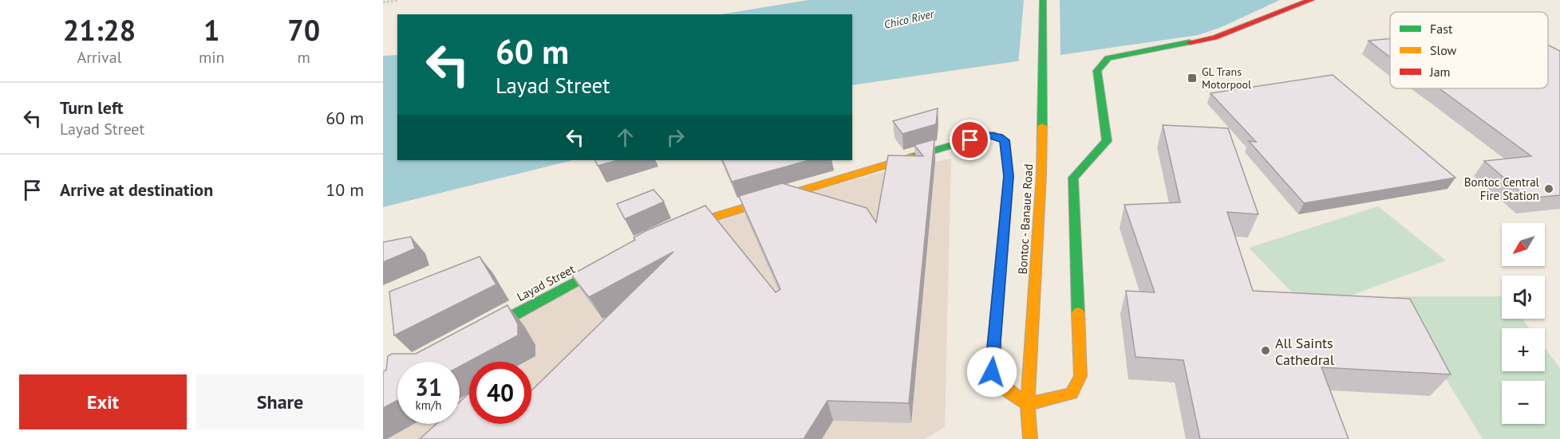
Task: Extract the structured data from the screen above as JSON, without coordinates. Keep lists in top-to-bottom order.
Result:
{
  "streets": {
    "street": ["Bontoc - Banaue Road", "Layad Street"]
  },
  "water": ["Chico River"],
  "places": {
    "transit": ["GL Trans Motorpool"],
    "other": ["Bontoc Central Fire Station", "All Saints Cathedral"]
  },
  "legend": ["Fast", "Slow", "Jam"],
  "north": "bottom left",
  "page": {
    "eta": [
      "21:28",
      "Arrival",
      "1",
      "min",
      "70",
      "m"
    ],
    "turn": ["60 m", "Layad Street"],
    "list": [
      {
        "name": "Turn left",
        "note": "Layad Street",
        "value": "60 m"
      },
      {
        "name": "Arrive at destination",
        "value": "10 m"
      }
    ],
    "map_buttons": ["+", "−"],
    "speed": "31 km/h",
    "limit": "40",
    "buttons": ["Exit", "Share"]
  }
}
